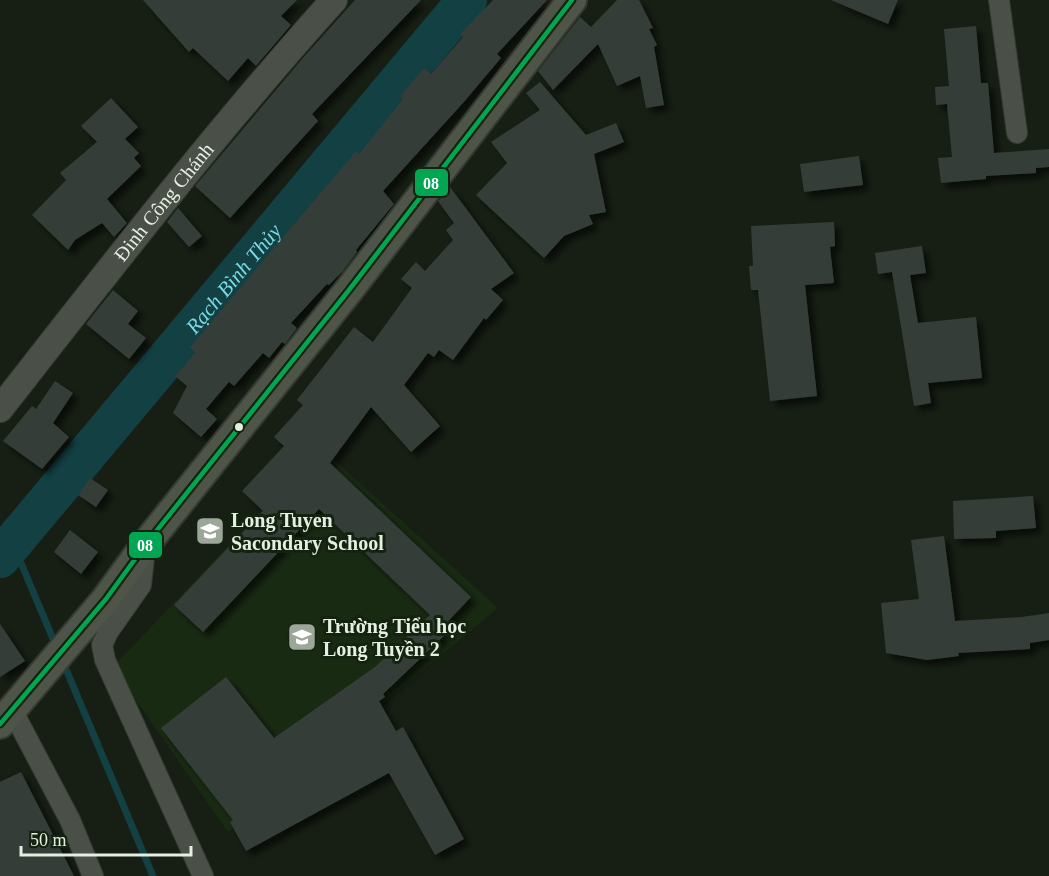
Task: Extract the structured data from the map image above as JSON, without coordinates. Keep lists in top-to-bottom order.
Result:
{
  "streets": {
    "street": ["Đinh Công Chánh"]
  },
  "water": ["Rạch Bình Thủy"],
  "places": {
    "school or university": ["Long Tuyen Sacondary School", "Trường Tiểu học Long Tuyền 2"]
  },
  "lines": ["transit line 08"],
  "scale_bar": "50 m"
}
